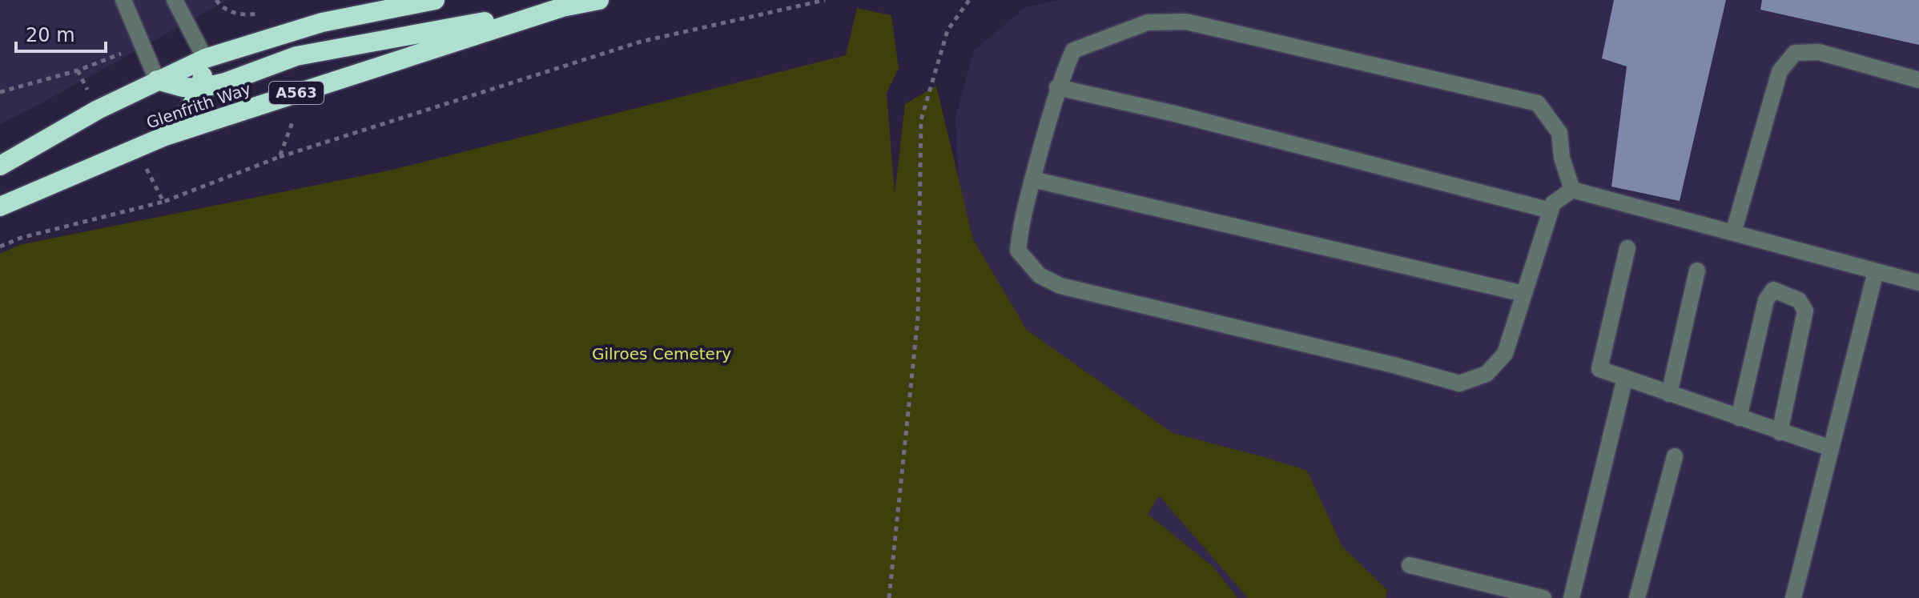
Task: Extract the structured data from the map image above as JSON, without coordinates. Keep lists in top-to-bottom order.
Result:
{
  "streets": {
    "highway": ["A563", "Glenfrith Way"]
  },
  "crossings": [
    ["A563", "Glenfrith Way"]
  ],
  "parks": ["Gilroes Cemetery"],
  "scale_bar": "20 m"
}
